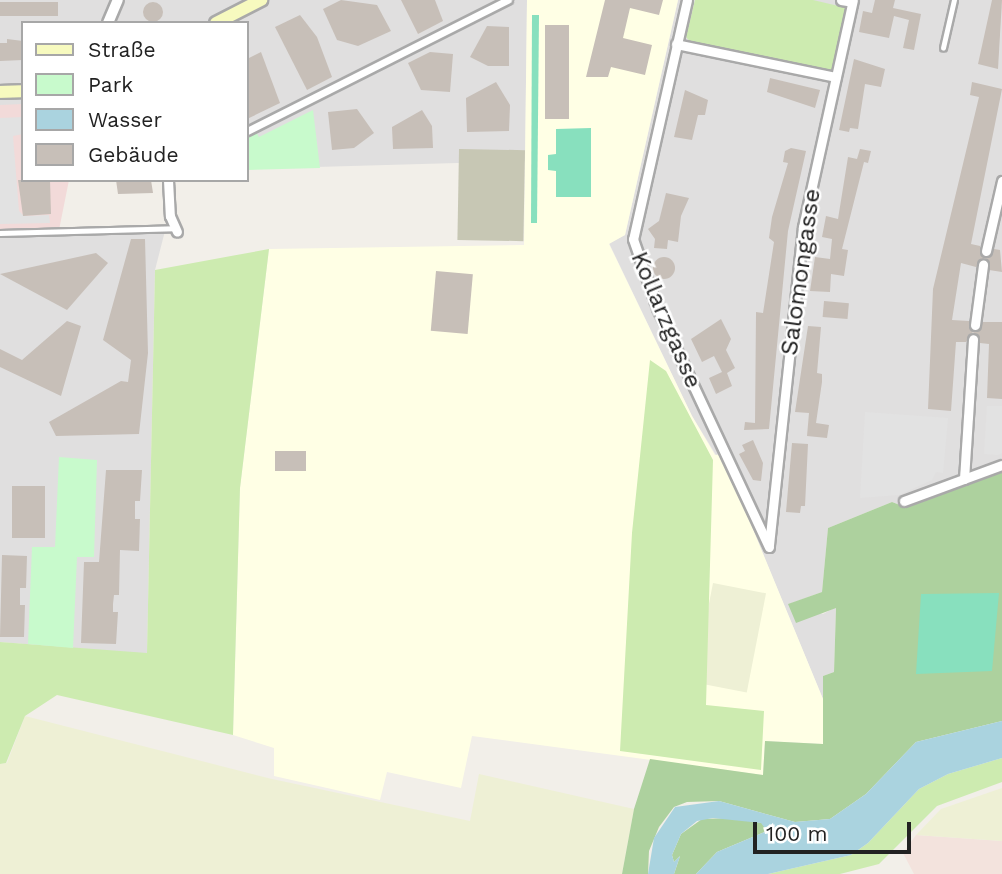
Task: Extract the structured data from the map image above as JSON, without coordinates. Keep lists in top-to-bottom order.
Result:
{
  "streets": {
    "street": ["Salomongasse", "Kollarzgasse"]
  },
  "crossings": [
    ["Salomongasse", "Kollarzgasse"]
  ],
  "legend": [
    "Straße",
    "Park",
    "Wasser",
    "Gebäude"
  ],
  "scale_bar": "100 m"
}
